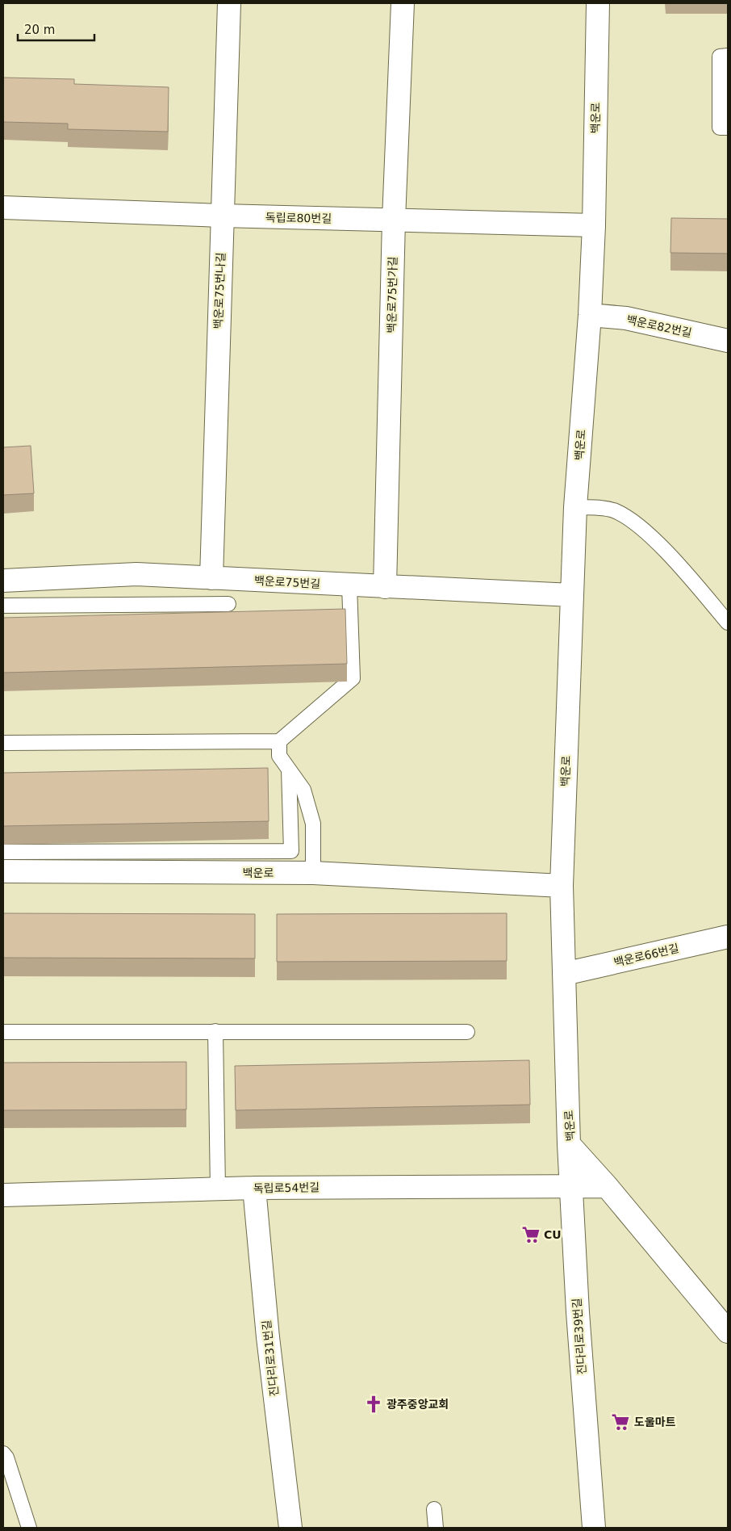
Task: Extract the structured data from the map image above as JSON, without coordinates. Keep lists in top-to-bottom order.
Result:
{
  "streets": {
    "street": [
      "백운로",
      "독립로80번길",
      "백운로75번나길",
      "백운로75번가길",
      "백운로82번길",
      "백운로75번길",
      "백운로66번길",
      "독립로54번길",
      "진다리로39번길",
      "진다리로31번길"
    ]
  },
  "crossings": [
    ["백운로", "독립로80번길"],
    ["백운로", "백운로82번길"],
    ["백운로", "백운로75번길"],
    ["백운로", "백운로66번길"],
    ["백운로", "독립로54번길"],
    ["백운로", "진다리로39번길"],
    ["독립로80번길", "백운로75번나길"],
    ["독립로80번길", "백운로75번가길"],
    ["백운로75번나길", "백운로75번길"],
    ["백운로75번가길", "백운로75번길"],
    ["독립로54번길", "진다리로39번길"],
    ["독립로54번길", "진다리로31번길"]
  ],
  "places": {
    "supermarket": ["CU", "도울마트"],
    "church": ["광주중앙교회"]
  },
  "scale_bar": "20 m"
}
